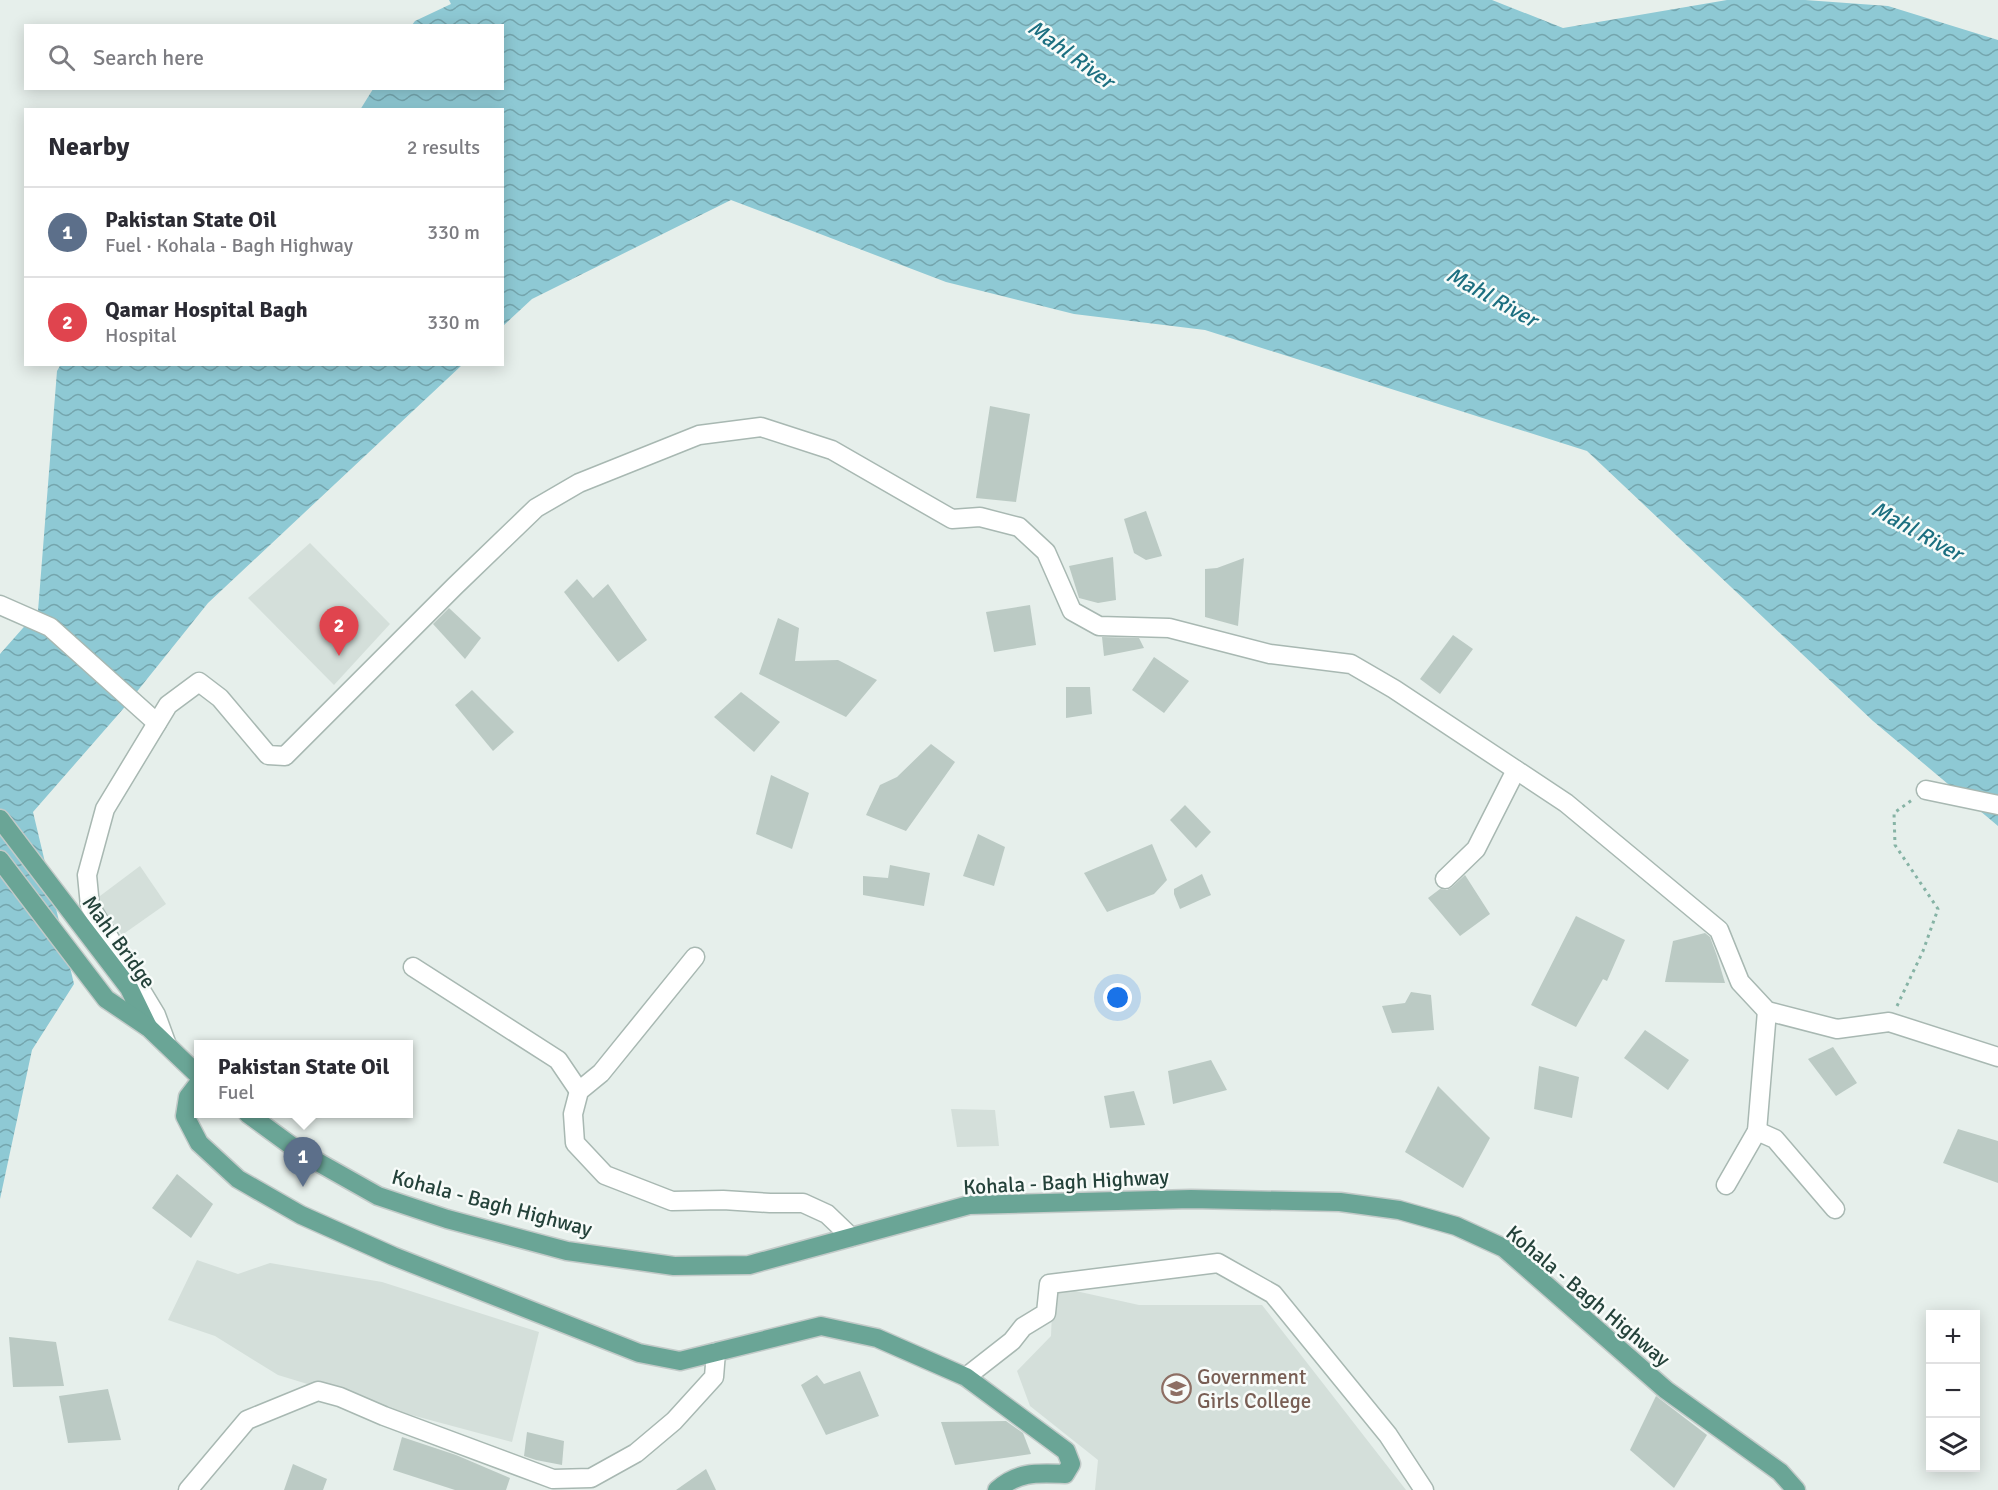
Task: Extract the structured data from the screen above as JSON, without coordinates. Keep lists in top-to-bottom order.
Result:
{
  "streets": {
    "main road": ["Mahl Bridge", "Kohala - Bagh Highway"]
  },
  "water": ["Mahl River"],
  "places": {
    "school or university": ["Government Girls College"]
  },
  "page": {
    "search": "Search here",
    "heading": ["Nearby", "2 results"],
    "list": [
      {
        "mark": "1",
        "name": "Pakistan State Oil",
        "note": "Fuel · Kohala - Bagh Highway",
        "value": "330 m"
      },
      {
        "mark": "2",
        "name": "Qamar Hospital Bagh",
        "note": "Hospital",
        "value": "330 m"
      }
    ],
    "pins": ["2", "1"],
    "popup": ["Pakistan State Oil", "Fuel"],
    "map_buttons": ["+", "−"]
  }
}
